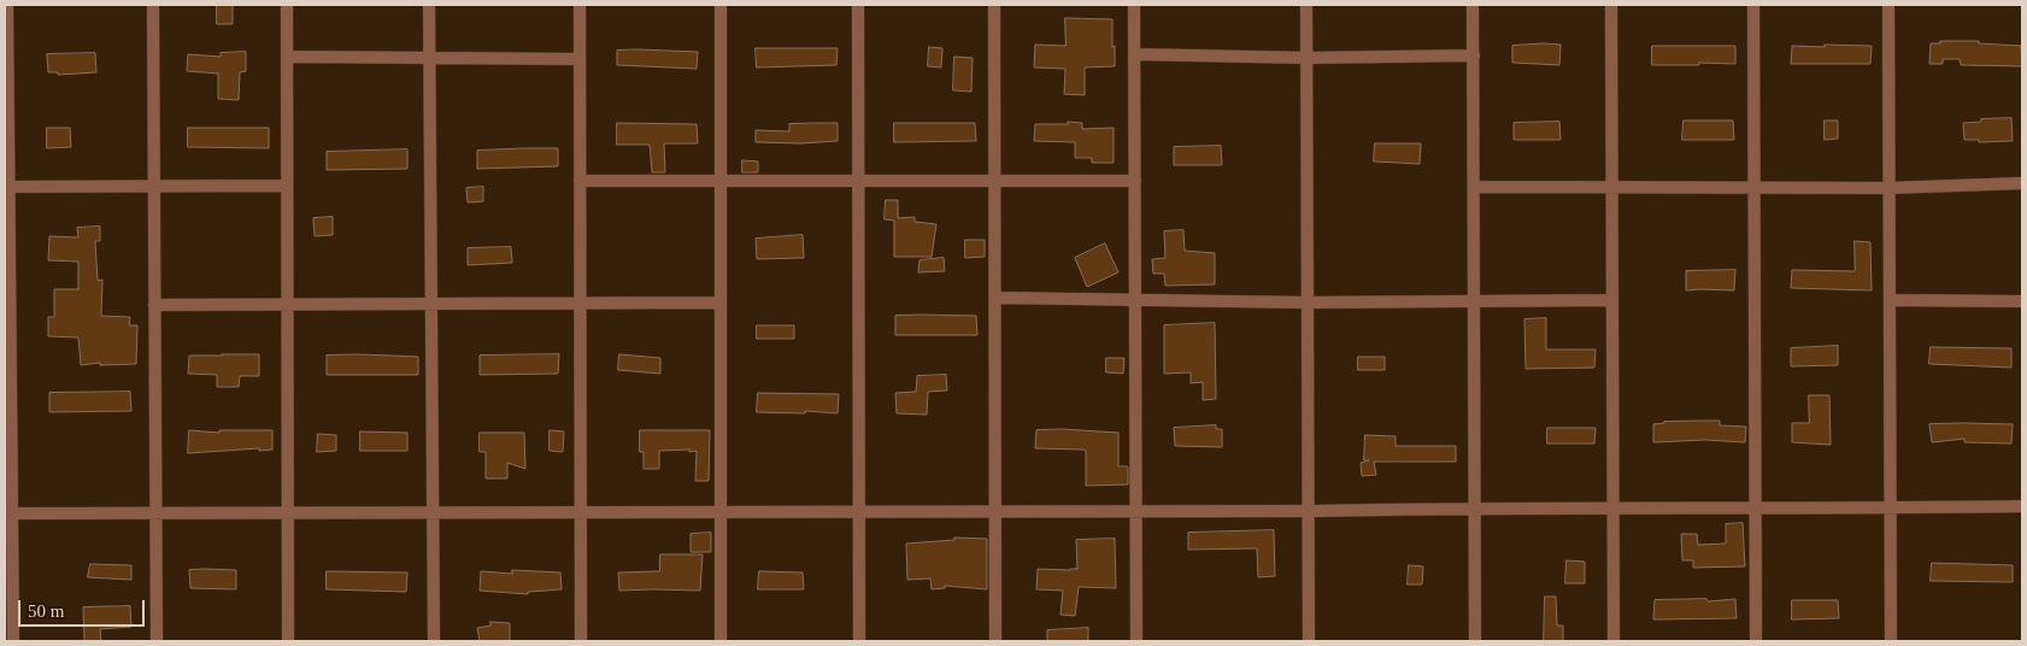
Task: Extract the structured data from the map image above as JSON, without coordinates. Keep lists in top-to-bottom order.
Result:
{
  "scale_bar": "50 m"
}
